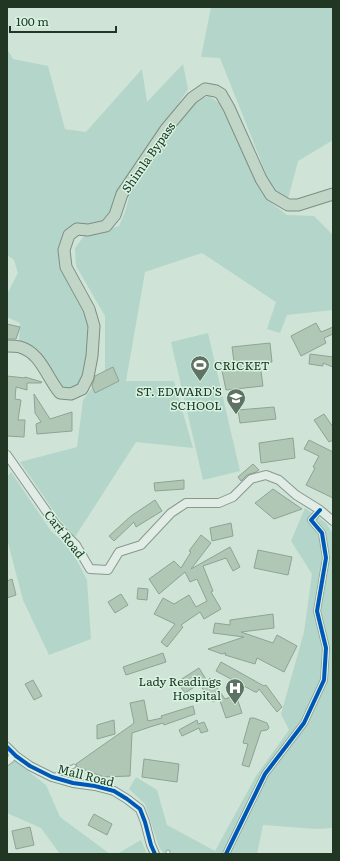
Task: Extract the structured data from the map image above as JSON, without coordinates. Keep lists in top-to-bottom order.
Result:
{
  "streets": {
    "highway": ["Shimla Bypass"],
    "main road": ["Cart Road", "Mall Road"]
  },
  "places": {
    "sports": ["CRICKET"],
    "school or university": ["ST. EDWARD'S SCHOOL"],
    "hospital": ["Lady Readings Hospital"]
  },
  "scale_bar": "100 m"
}
